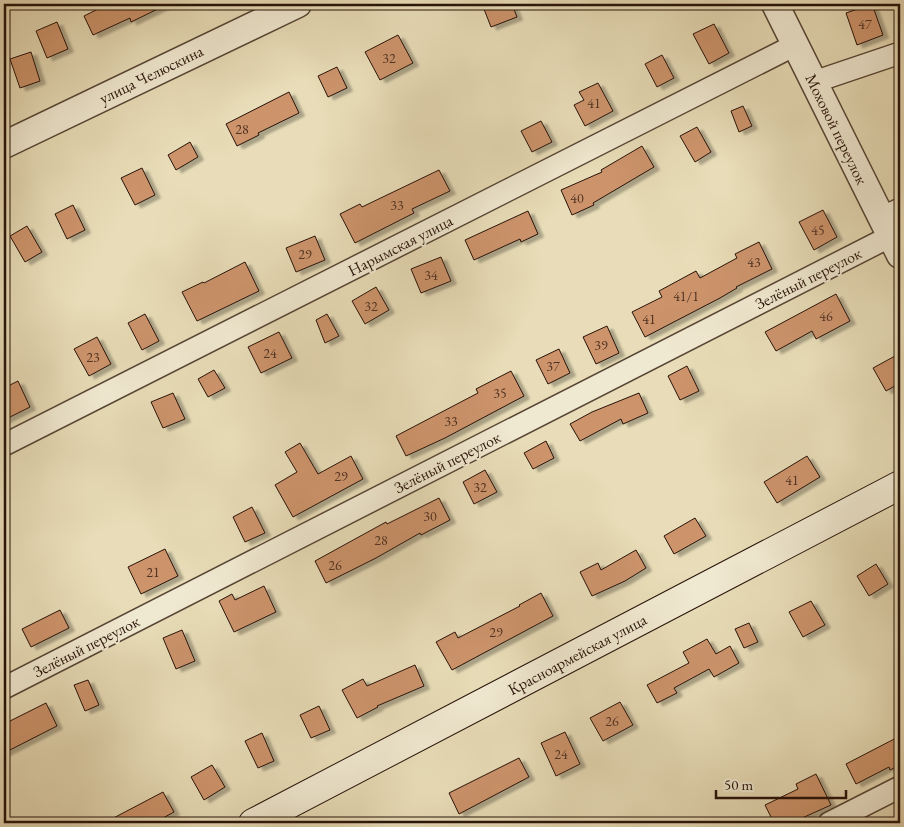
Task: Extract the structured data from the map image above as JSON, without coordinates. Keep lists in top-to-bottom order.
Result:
{
  "streets": {
    "main road": ["Красноармейская улица"],
    "street": [
      "улица Челюскина",
      "Моховой переулок",
      "Нарымская улица",
      "Зелёный переулок"
    ]
  },
  "crossings": [
    ["Моховой переулок", "Нарымская улица"],
    ["Моховой переулок", "Зелёный переулок"]
  ],
  "house_numbers": [
    "47",
    "32",
    "41",
    "28",
    "40",
    "33",
    "45",
    "29",
    "43",
    "34",
    "41/1",
    "32",
    "46",
    "41",
    "39",
    "24",
    "23",
    "37",
    "35",
    "33",
    "29",
    "41",
    "32",
    "30",
    "28",
    "26",
    "21",
    "29",
    "26",
    "24"
  ],
  "scale_bar": "50 m"
}
